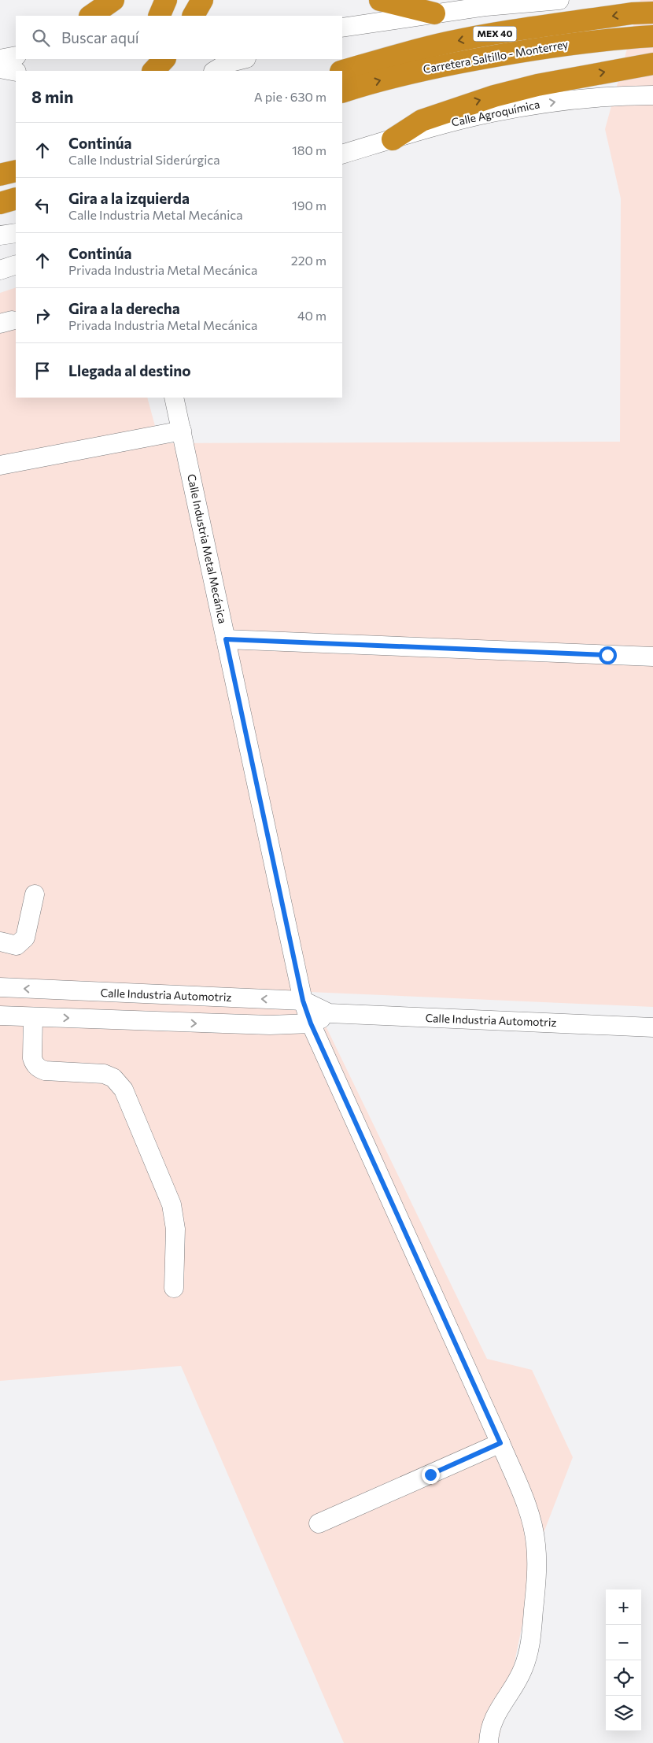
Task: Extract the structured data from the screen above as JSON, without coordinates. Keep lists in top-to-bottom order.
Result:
{
  "streets": {
    "highway": ["MEX 40", "Carretera Saltillo - Monterrey"],
    "street": ["Calle Agroquímica", "Calle Industria Metal Mecánica", "Calle Industria Automotriz"]
  },
  "crossings": [
    ["Calle Industria Metal Mecánica", "Calle Industria Automotriz"]
  ],
  "page": {
    "search": "Buscar aquí",
    "heading": ["8 min", "A pie · 630 m"],
    "list": [
      ["Continúa", "Calle Industrial Siderúrgica", "180 m"],
      ["Gira a la izquierda", "Calle Industria Metal Mecánica", "190 m"],
      ["Continúa", "Privada Industria Metal Mecánica", "220 m"],
      ["Gira a la derecha", "Privada Industria Metal Mecánica", "40 m"],
      "Llegada al destino"
    ],
    "map_buttons": ["+", "−"]
  }
}
